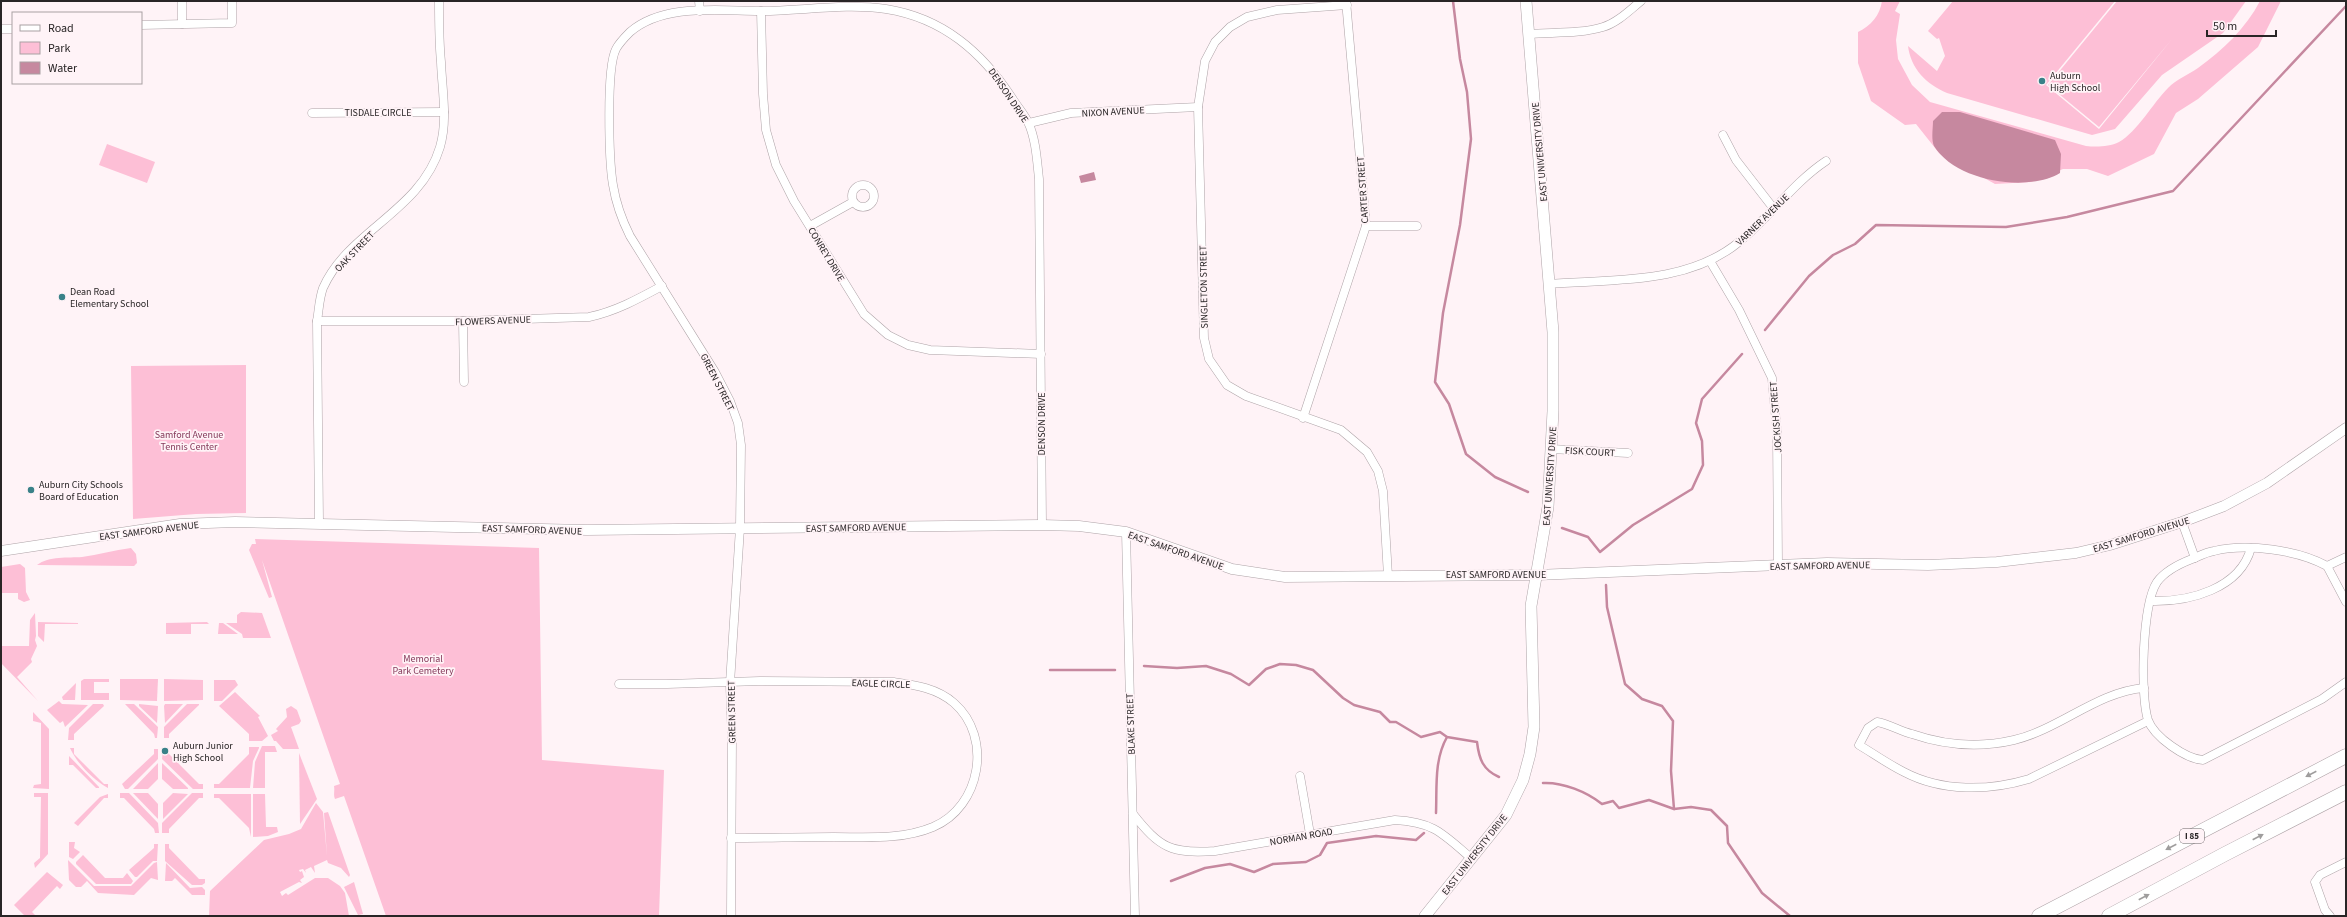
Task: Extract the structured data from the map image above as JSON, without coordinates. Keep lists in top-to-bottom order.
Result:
{
  "streets": {
    "highway": ["I 85"],
    "main road": ["EAST UNIVERSITY DRIVE"],
    "street": [
      "DENSON DRIVE",
      "NIXON AVENUE",
      "TISDALE CIRCLE",
      "CARTER STREET",
      "VARNER AVENUE",
      "OAK STREET",
      "CONREY DRIVE",
      "SINGLETON STREET",
      "FLOWERS AVENUE",
      "GREEN STREET",
      "JOCKISH STREET",
      "FISK COURT",
      "EAST SAMFORD AVENUE",
      "EAGLE CIRCLE",
      "BLAKE STREET",
      "NORMAN ROAD"
    ]
  },
  "crossings": [
    ["DENSON DRIVE", "NIXON AVENUE"],
    ["DENSON DRIVE", "CONREY DRIVE"],
    ["DENSON DRIVE", "GREEN STREET"],
    ["DENSON DRIVE", "EAST SAMFORD AVENUE"],
    ["NIXON AVENUE", "SINGLETON STREET"],
    ["TISDALE CIRCLE", "OAK STREET"],
    ["EAST UNIVERSITY DRIVE", "VARNER AVENUE"],
    ["EAST UNIVERSITY DRIVE", "FISK COURT"],
    ["EAST UNIVERSITY DRIVE", "EAST SAMFORD AVENUE"],
    ["EAST UNIVERSITY DRIVE", "NORMAN ROAD"],
    ["CARTER STREET", "SINGLETON STREET"],
    ["VARNER AVENUE", "JOCKISH STREET"],
    ["OAK STREET", "FLOWERS AVENUE"],
    ["OAK STREET", "EAST SAMFORD AVENUE"],
    ["SINGLETON STREET", "EAST SAMFORD AVENUE"],
    ["FLOWERS AVENUE", "GREEN STREET"],
    ["GREEN STREET", "EAST SAMFORD AVENUE"],
    ["GREEN STREET", "EAGLE CIRCLE"],
    ["JOCKISH STREET", "EAST SAMFORD AVENUE"],
    ["EAST SAMFORD AVENUE", "BLAKE STREET"],
    ["BLAKE STREET", "NORMAN ROAD"]
  ],
  "parks": ["Samford Avenue Tennis Center", "Memorial Park Cemetery"],
  "places": [
    "Auburn High School",
    "Dean Road Elementary School",
    "Auburn City Schools Board of Education",
    "Auburn Junior High School"
  ],
  "legend": ["Road", "Park", "Water"],
  "scale_bar": "50 m"
}
